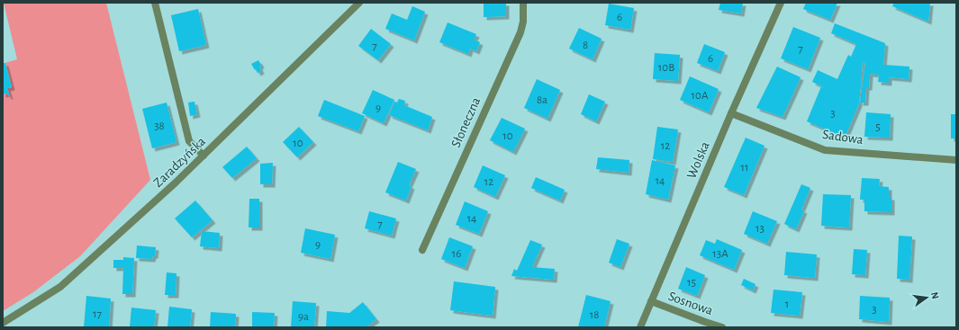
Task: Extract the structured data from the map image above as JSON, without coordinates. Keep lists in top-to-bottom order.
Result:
{
  "streets": {
    "street": [
      "Słoneczna",
      "Sadowa",
      "Wolska",
      "Zaradzyńska",
      "Sosnowa"
    ]
  },
  "crossings": [
    ["Sadowa", "Wolska"],
    ["Wolska", "Sosnowa"]
  ],
  "house_numbers": [
    "6",
    "8",
    "7",
    "7",
    "6",
    "10B",
    "10A",
    "8a",
    "9",
    "3",
    "38",
    "5",
    "10",
    "10",
    "12",
    "11",
    "14",
    "12",
    "14",
    "7",
    "13",
    "9",
    "16",
    "13A",
    "15",
    "1",
    "3",
    "17",
    "18",
    "9a"
  ],
  "north": "right"
}
